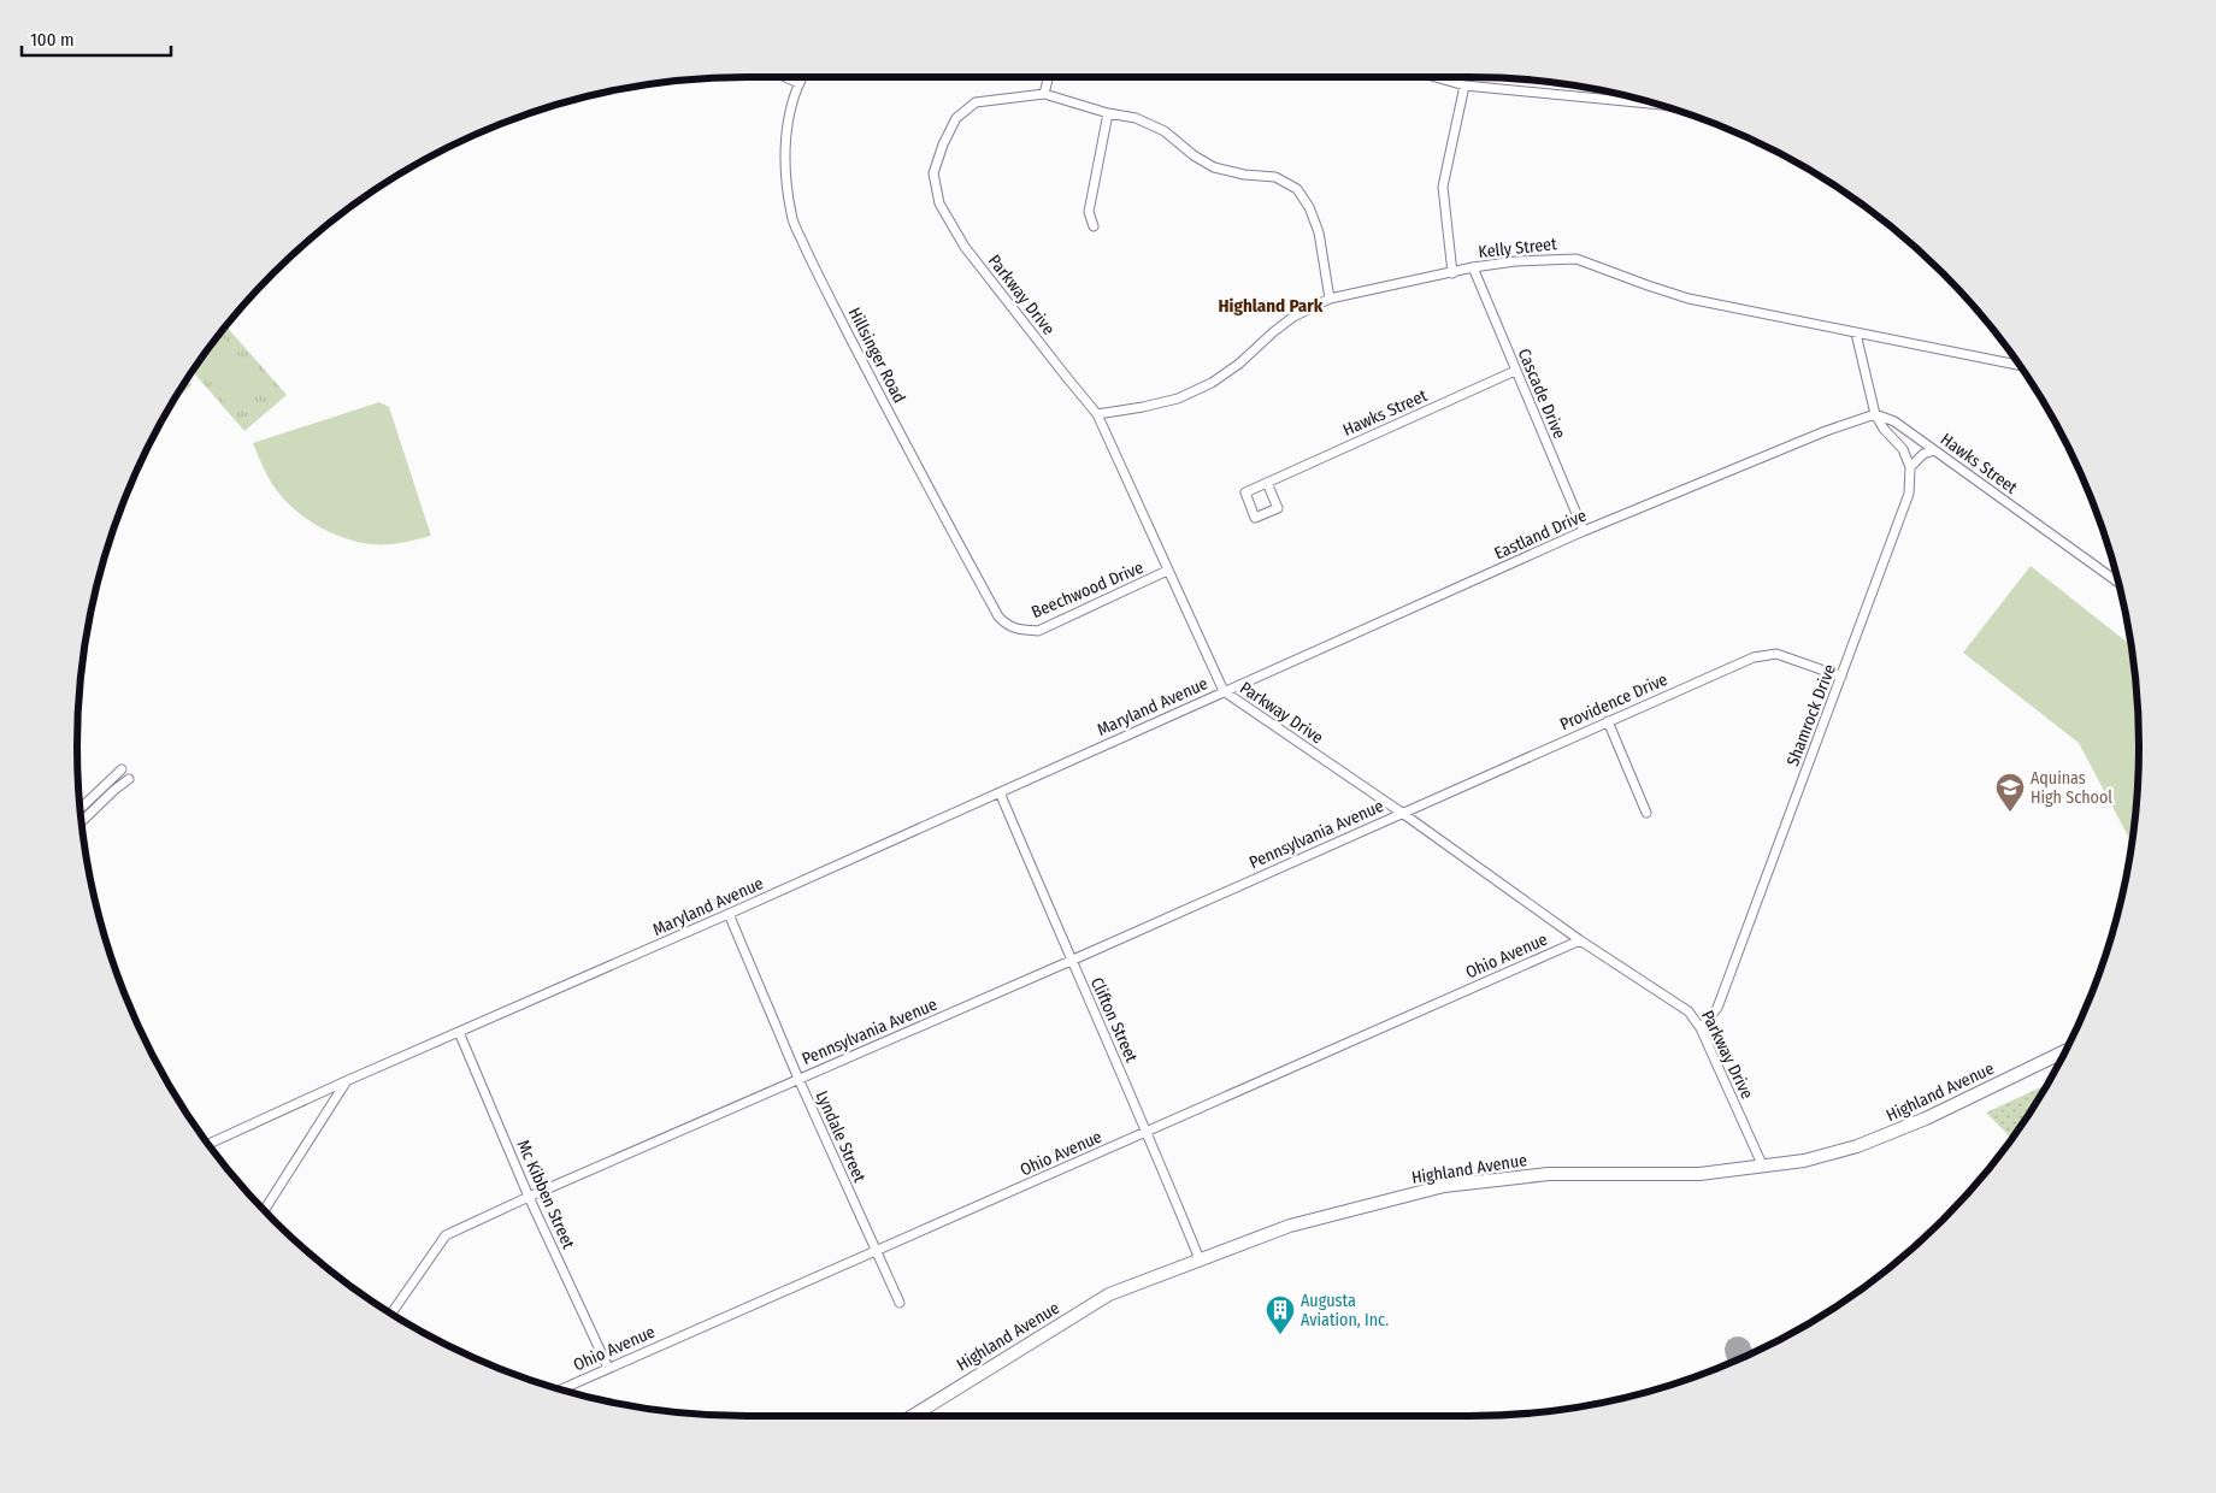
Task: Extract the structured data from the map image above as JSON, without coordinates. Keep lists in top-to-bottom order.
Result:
{
  "streets": {
    "main road": ["Highland Avenue"],
    "street": [
      "Kelly Street",
      "Parkway Drive",
      "Hillsinger Road",
      "Cascade Drive",
      "Hawks Street",
      "Eastland Drive",
      "Beechwood Drive",
      "Providence Drive",
      "Maryland Avenue",
      "Shamrock Drive",
      "Pennsylvania Avenue",
      "Ohio Avenue",
      "Clifton Street",
      "Lyndale Street",
      "Mc Kibben Street"
    ]
  },
  "crossings": [
    ["Kelly Street", "Parkway Drive"],
    ["Kelly Street", "Cascade Drive"],
    ["Parkway Drive", "Eastland Drive"],
    ["Parkway Drive", "Beechwood Drive"],
    ["Parkway Drive", "Providence Drive"],
    ["Parkway Drive", "Maryland Avenue"],
    ["Parkway Drive", "Shamrock Drive"],
    ["Parkway Drive", "Pennsylvania Avenue"],
    ["Parkway Drive", "Ohio Avenue"],
    ["Parkway Drive", "Highland Avenue"],
    ["Hillsinger Road", "Beechwood Drive"],
    ["Cascade Drive", "Hawks Street"],
    ["Cascade Drive", "Eastland Drive"],
    ["Hawks Street", "Eastland Drive"],
    ["Eastland Drive", "Maryland Avenue"],
    ["Providence Drive", "Shamrock Drive"],
    ["Providence Drive", "Pennsylvania Avenue"],
    ["Maryland Avenue", "Clifton Street"],
    ["Maryland Avenue", "Lyndale Street"],
    ["Maryland Avenue", "Mc Kibben Street"],
    ["Pennsylvania Avenue", "Clifton Street"],
    ["Pennsylvania Avenue", "Lyndale Street"],
    ["Pennsylvania Avenue", "Mc Kibben Street"],
    ["Ohio Avenue", "Clifton Street"],
    ["Ohio Avenue", "Lyndale Street"],
    ["Ohio Avenue", "Mc Kibben Street"],
    ["Clifton Street", "Highland Avenue"]
  ],
  "districts": ["Highland Park"],
  "places": {
    "school or university": ["Aquinas High School"],
    "building": ["Augusta Aviation, Inc."]
  },
  "scale_bar": "100 m"
}
